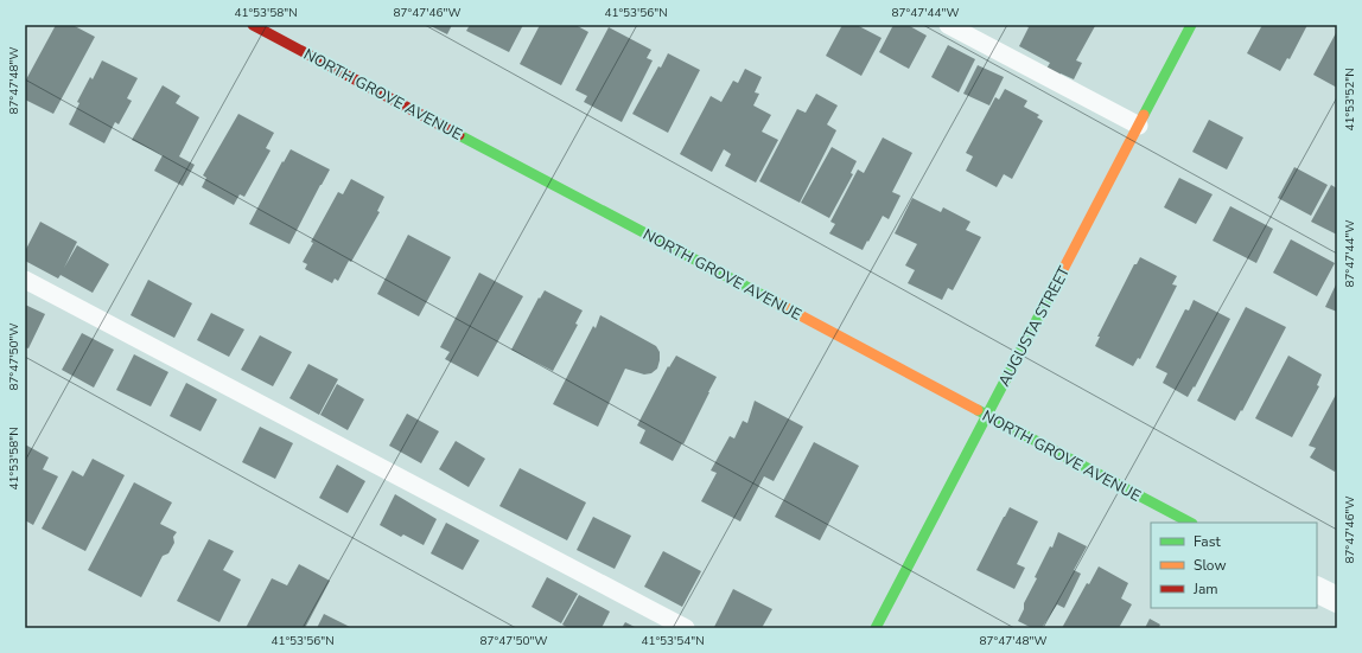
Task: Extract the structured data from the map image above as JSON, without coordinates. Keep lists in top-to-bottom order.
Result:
{
  "streets": {
    "street": ["NORTH GROVE AVENUE", "AUGUSTA STREET"]
  },
  "crossings": [
    ["NORTH GROVE AVENUE", "AUGUSTA STREET"]
  ],
  "legend": ["Fast", "Slow", "Jam"],
  "coordinates": [
    "41°53'58\"N",
    "87°47'46\"W",
    "41°53'56\"N",
    "87°47'44\"W",
    "87°47'48\"W",
    "41°53'52\"N",
    "87°47'50\"W",
    "41°53'54\"N"
  ]
}
